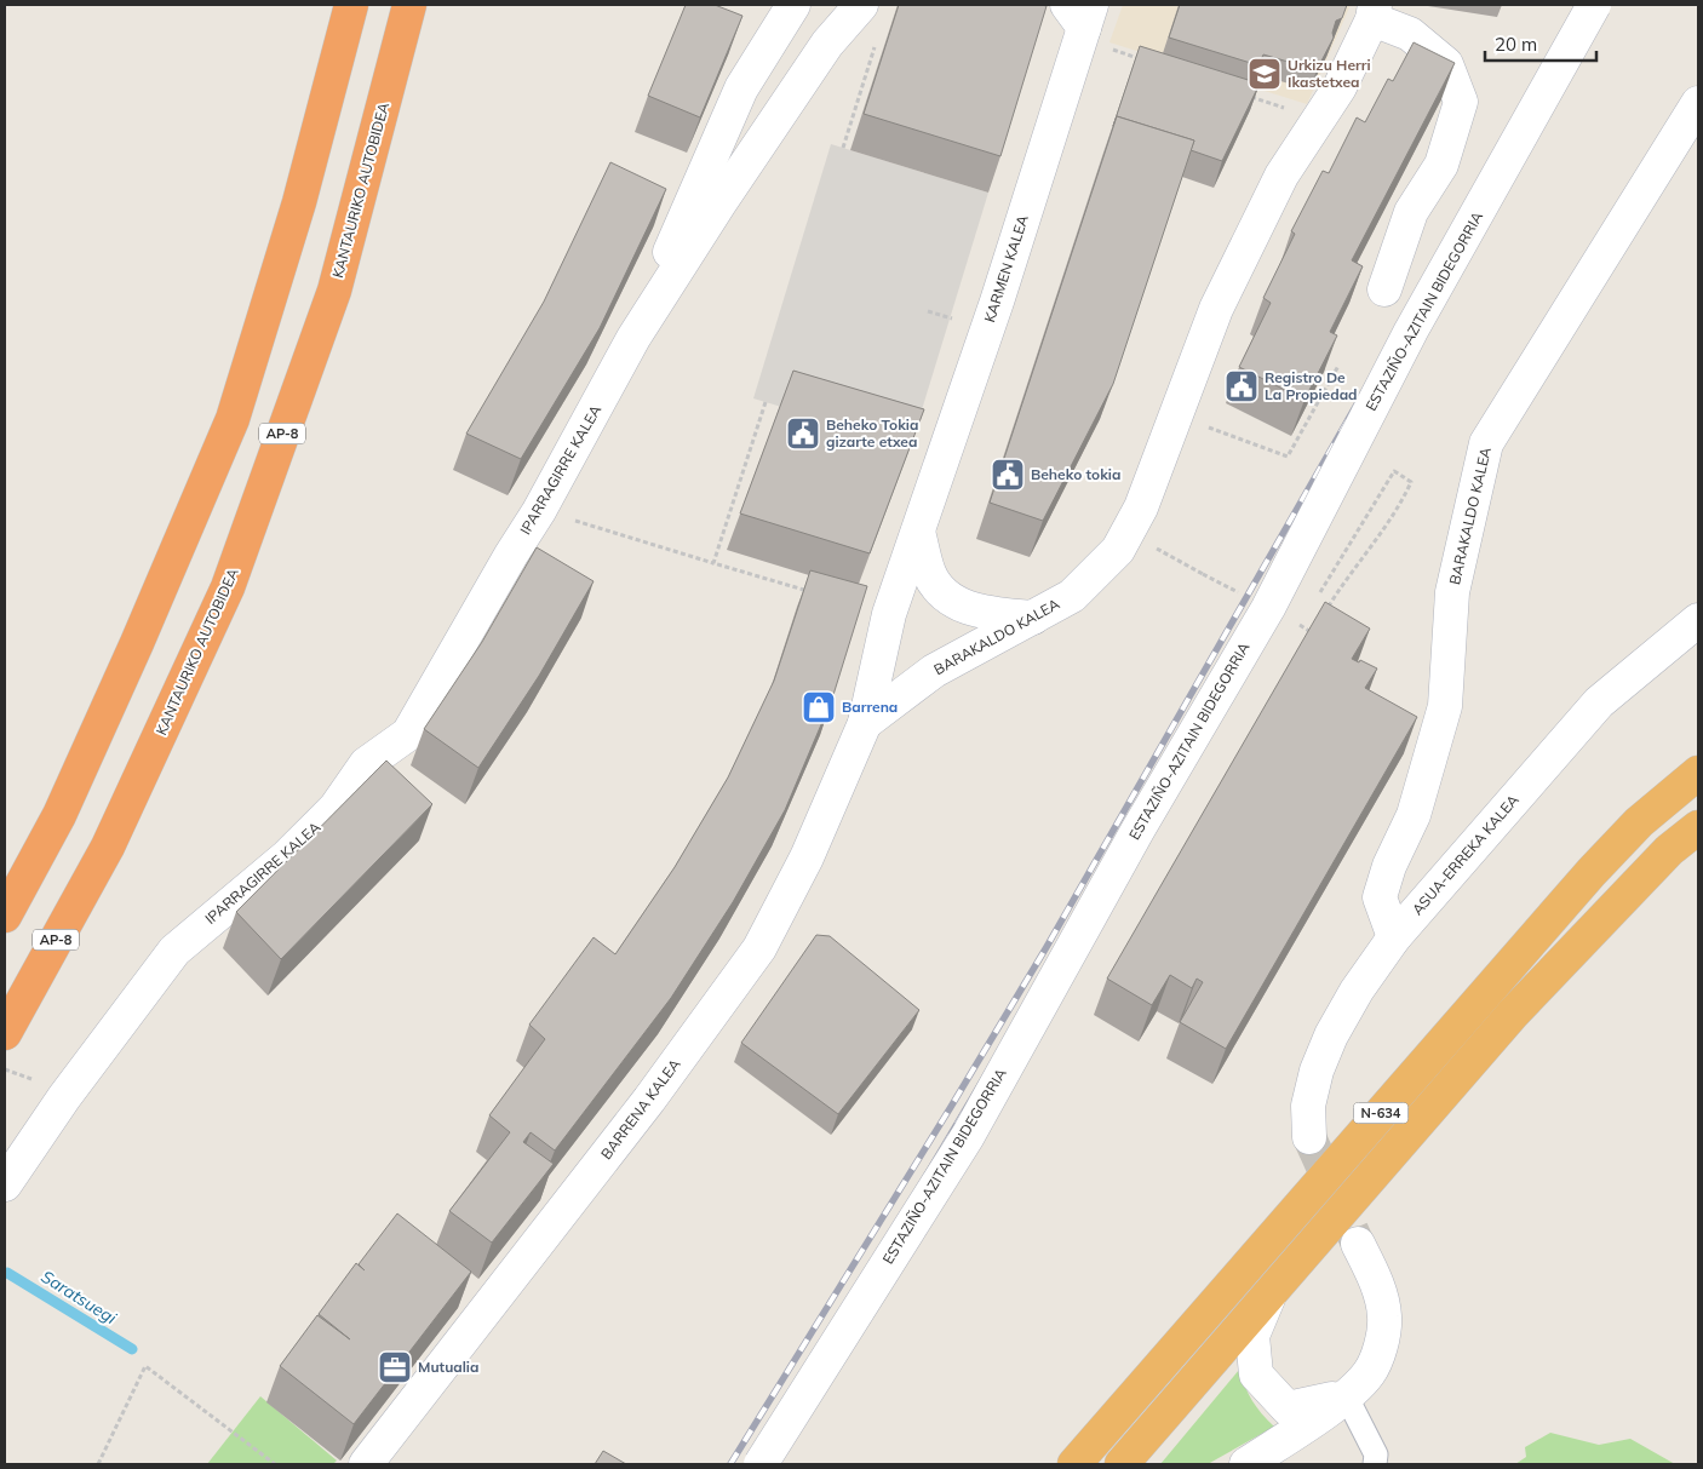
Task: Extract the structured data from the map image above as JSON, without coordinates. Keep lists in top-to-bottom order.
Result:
{
  "streets": {
    "highway": ["KANTAURIKO AUTOBIDEA", "AP-8", "N-634"],
    "street": [
      "KARMEN KALEA",
      "ESTAZIÑO-AZITAIN BIDEGORRIA",
      "IPARRAGIRRE KALEA",
      "BARAKALDO KALEA",
      "ASUA-ERREKA KALEA",
      "BARRENA KALEA"
    ]
  },
  "crossings": [
    ["KARMEN KALEA", "BARAKALDO KALEA"],
    ["KARMEN KALEA", "BARRENA KALEA"],
    ["BARAKALDO KALEA", "ASUA-ERREKA KALEA"],
    ["BARAKALDO KALEA", "BARRENA KALEA"]
  ],
  "water": ["Saratsuegi"],
  "places": {
    "school or university": ["Urkizu Herri Ikastetxea"],
    "public building": ["Registro De La Propiedad", "Beheko Tokia gizarte etxea", "Beheko tokia"],
    "shop": ["Barrena"],
    "office": ["Mutualia"]
  },
  "scale_bar": "20 m"
}
